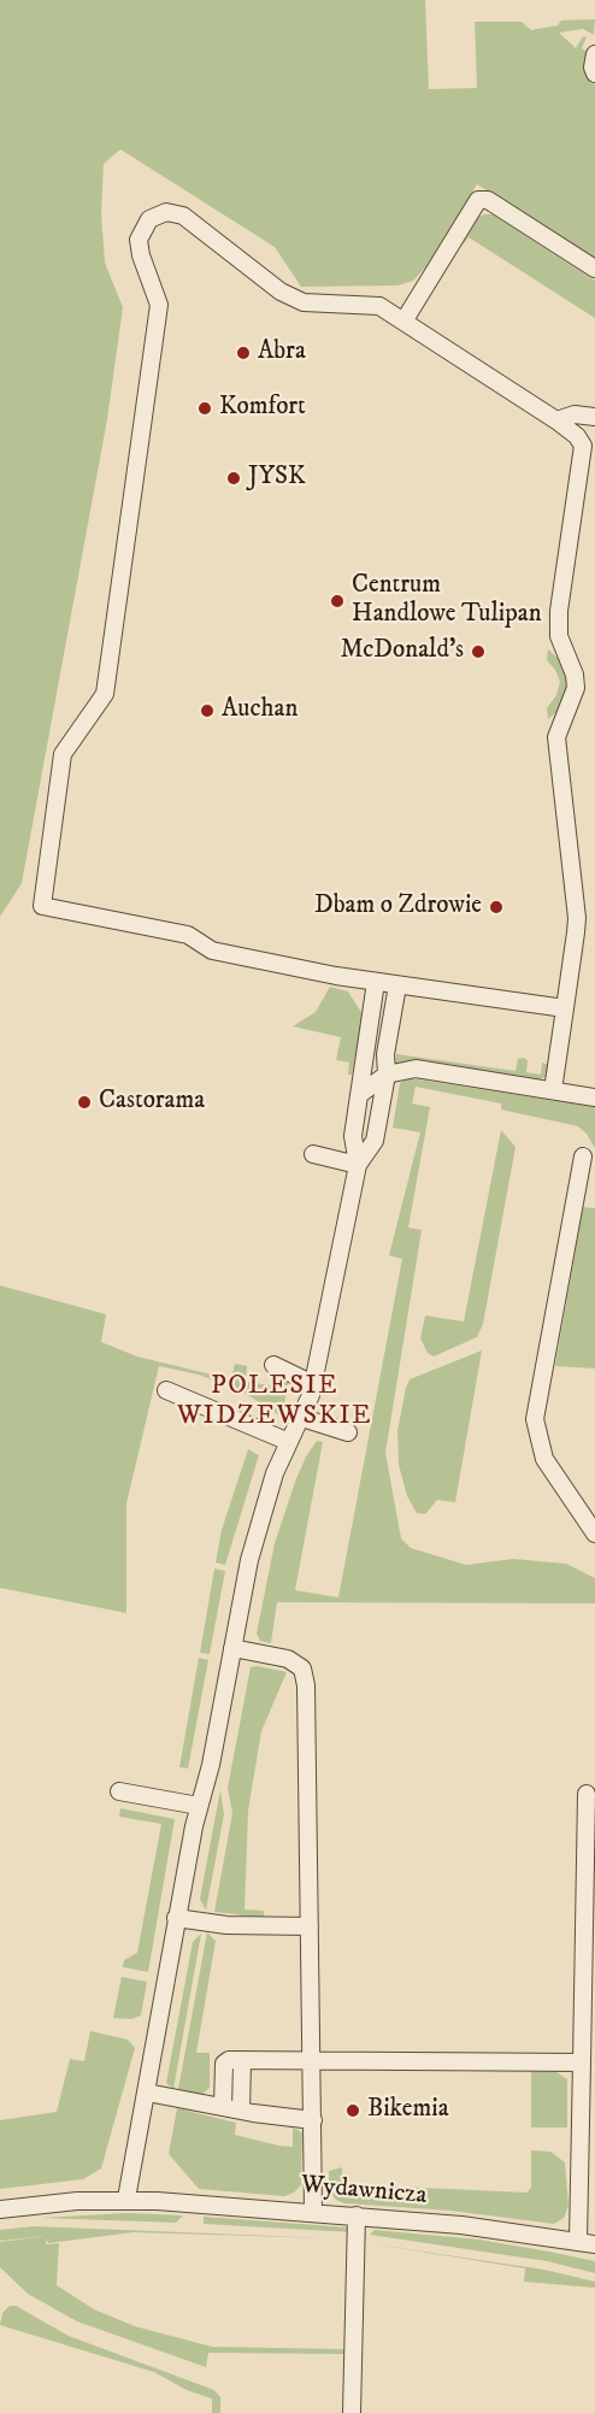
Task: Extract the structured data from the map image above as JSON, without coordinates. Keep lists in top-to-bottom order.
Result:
{
  "streets": {
    "street": ["Wydawnicza"]
  },
  "districts": ["POLESIE WIDZEWSKIE"],
  "places": [
    "Abra",
    "Komfort",
    "JYSK",
    "Centrum Handlowe Tulipan",
    "McDonald's",
    "Auchan",
    "Dbam o Zdrowie",
    "Castorama",
    "Bikemia"
  ]
}
